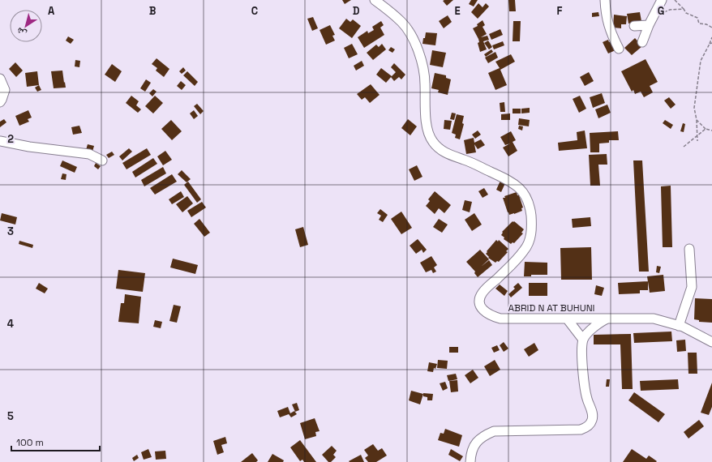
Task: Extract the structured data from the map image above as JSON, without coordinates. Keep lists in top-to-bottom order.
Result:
{
  "streets": {
    "street": ["ABRID N AT BUHUNI"]
  },
  "scale_bar": "100 m",
  "north": "bottom left",
  "grid": {
    "columns": [
      "A",
      "B",
      "C",
      "D",
      "E",
      "F",
      "G"
    ],
    "rows": [
      "2",
      "3",
      "4",
      "5"
    ]
  }
}
